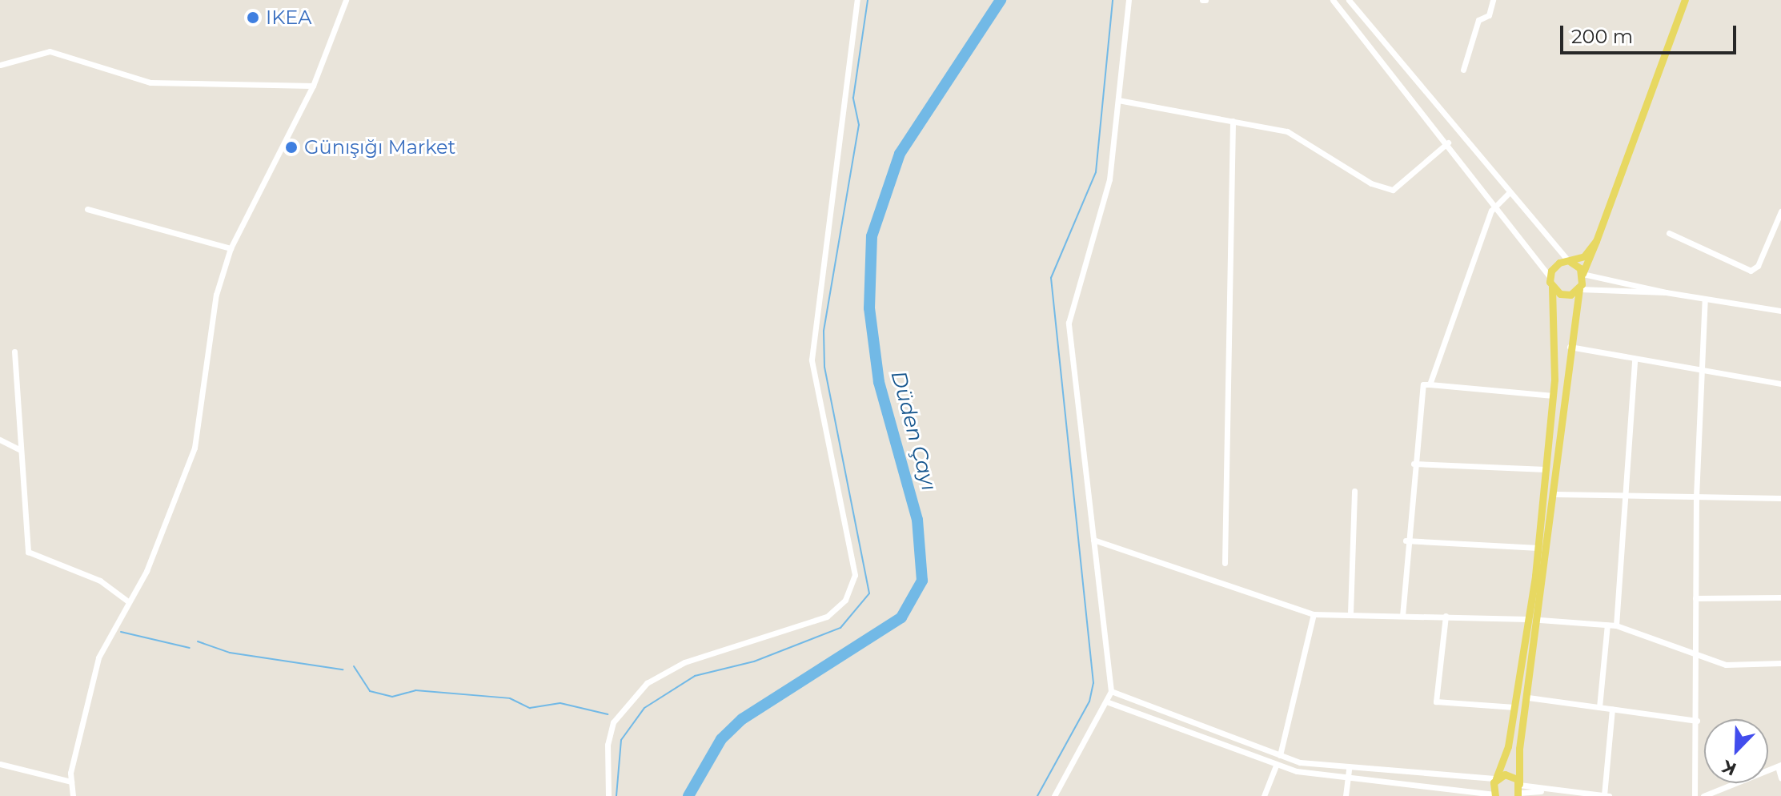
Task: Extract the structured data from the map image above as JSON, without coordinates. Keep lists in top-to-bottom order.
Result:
{
  "water": ["Düden Çayı"],
  "places": ["IKEA", "Günışığı Market"],
  "scale_bar": "200 m",
  "north": "bottom left"
}
